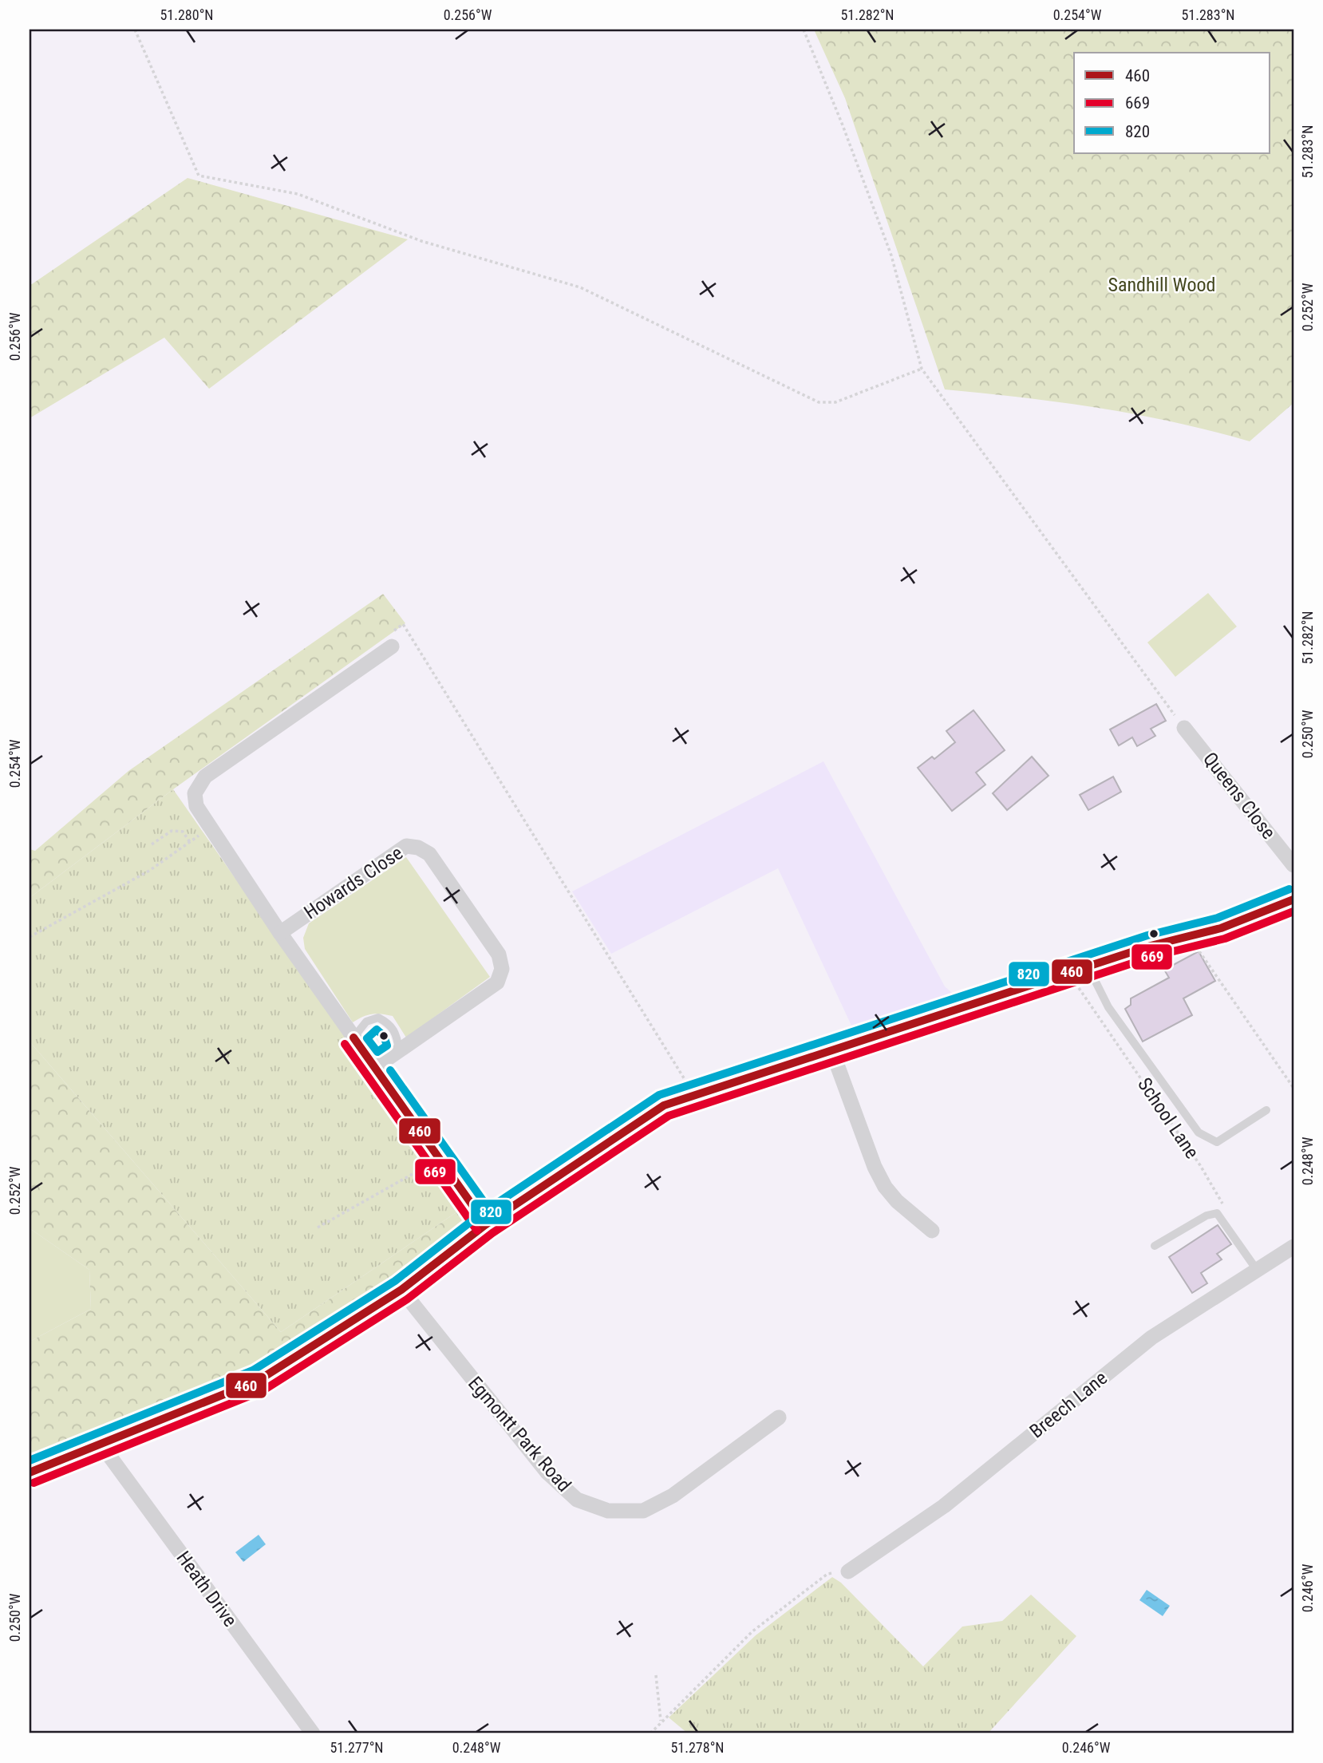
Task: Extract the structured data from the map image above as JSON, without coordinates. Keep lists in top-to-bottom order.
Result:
{
  "streets": {
    "street": [
      "Queens Close",
      "Howards Close",
      "Breech Lane",
      "Egmontt Park Road",
      "Heath Drive"
    ],
    "path": ["School Lane"]
  },
  "parks": ["Sandhill Wood"],
  "lines": ["transit line 820", "transit line 460", "transit line 669"],
  "legend": ["460", "669", "820"],
  "coordinates": [
    "51.280°N",
    "0.256°W",
    "51.282°N",
    "0.254°W",
    "51.283°N",
    "0.252°W",
    "0.250°W",
    "0.248°W",
    "0.246°W",
    "51.277°N",
    "51.278°N"
  ]
}
